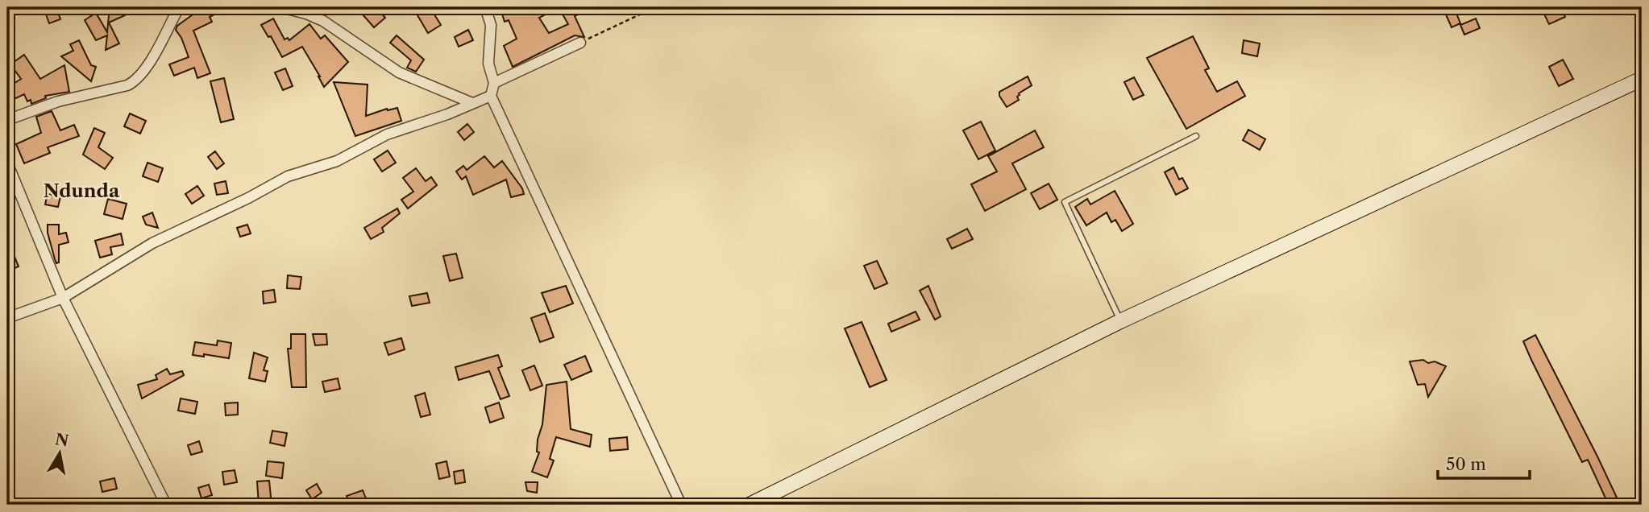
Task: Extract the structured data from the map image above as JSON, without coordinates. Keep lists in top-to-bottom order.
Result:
{
  "districts": ["Ndunda"],
  "scale_bar": "50 m",
  "north": "top"
}
